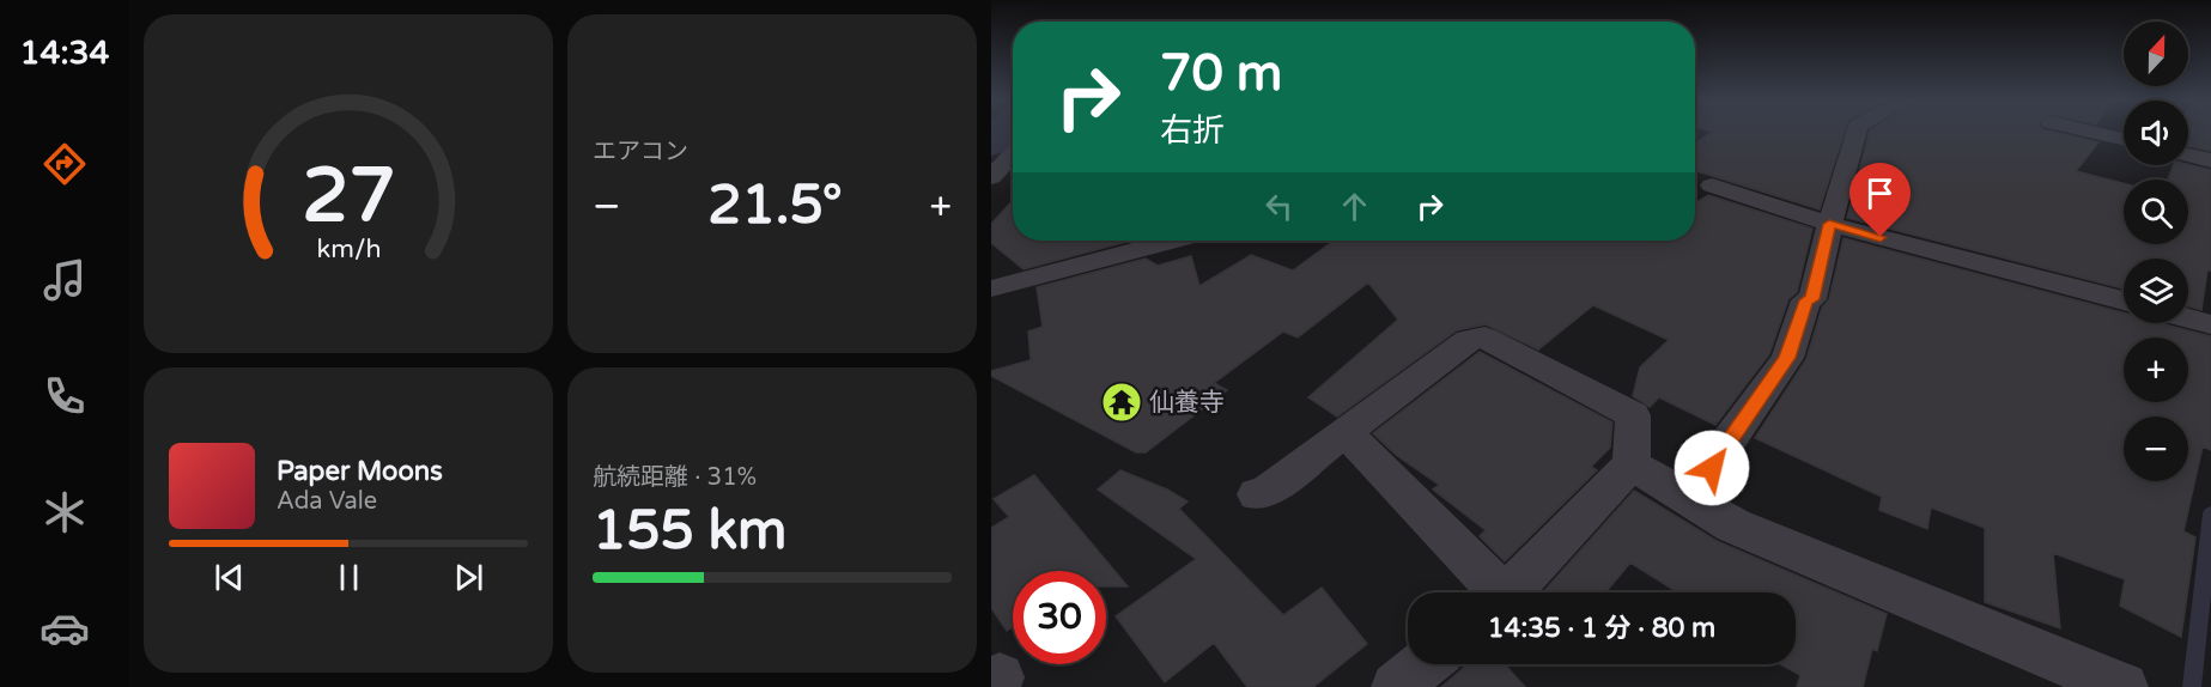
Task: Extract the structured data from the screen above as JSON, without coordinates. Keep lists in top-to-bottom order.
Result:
{
  "places": {
    "temple": ["仙養寺"]
  },
  "north": "top",
  "page": {
    "tabs": "14:34",
    "tile": [
      "エアコン",
      ["航続距離 · 31%", "155 km"]
    ],
    "map_buttons": ["+", "−"],
    "turn": ["70 m", "右折"],
    "heat": ["−", "21.5°", "+"],
    "song": ["Paper Moons", "Ada Vale"],
    "limit": "30",
    "trip": "14:35 · 1 分 · 80 m",
    "gauge": ["27", "km/h"]
  }
}
